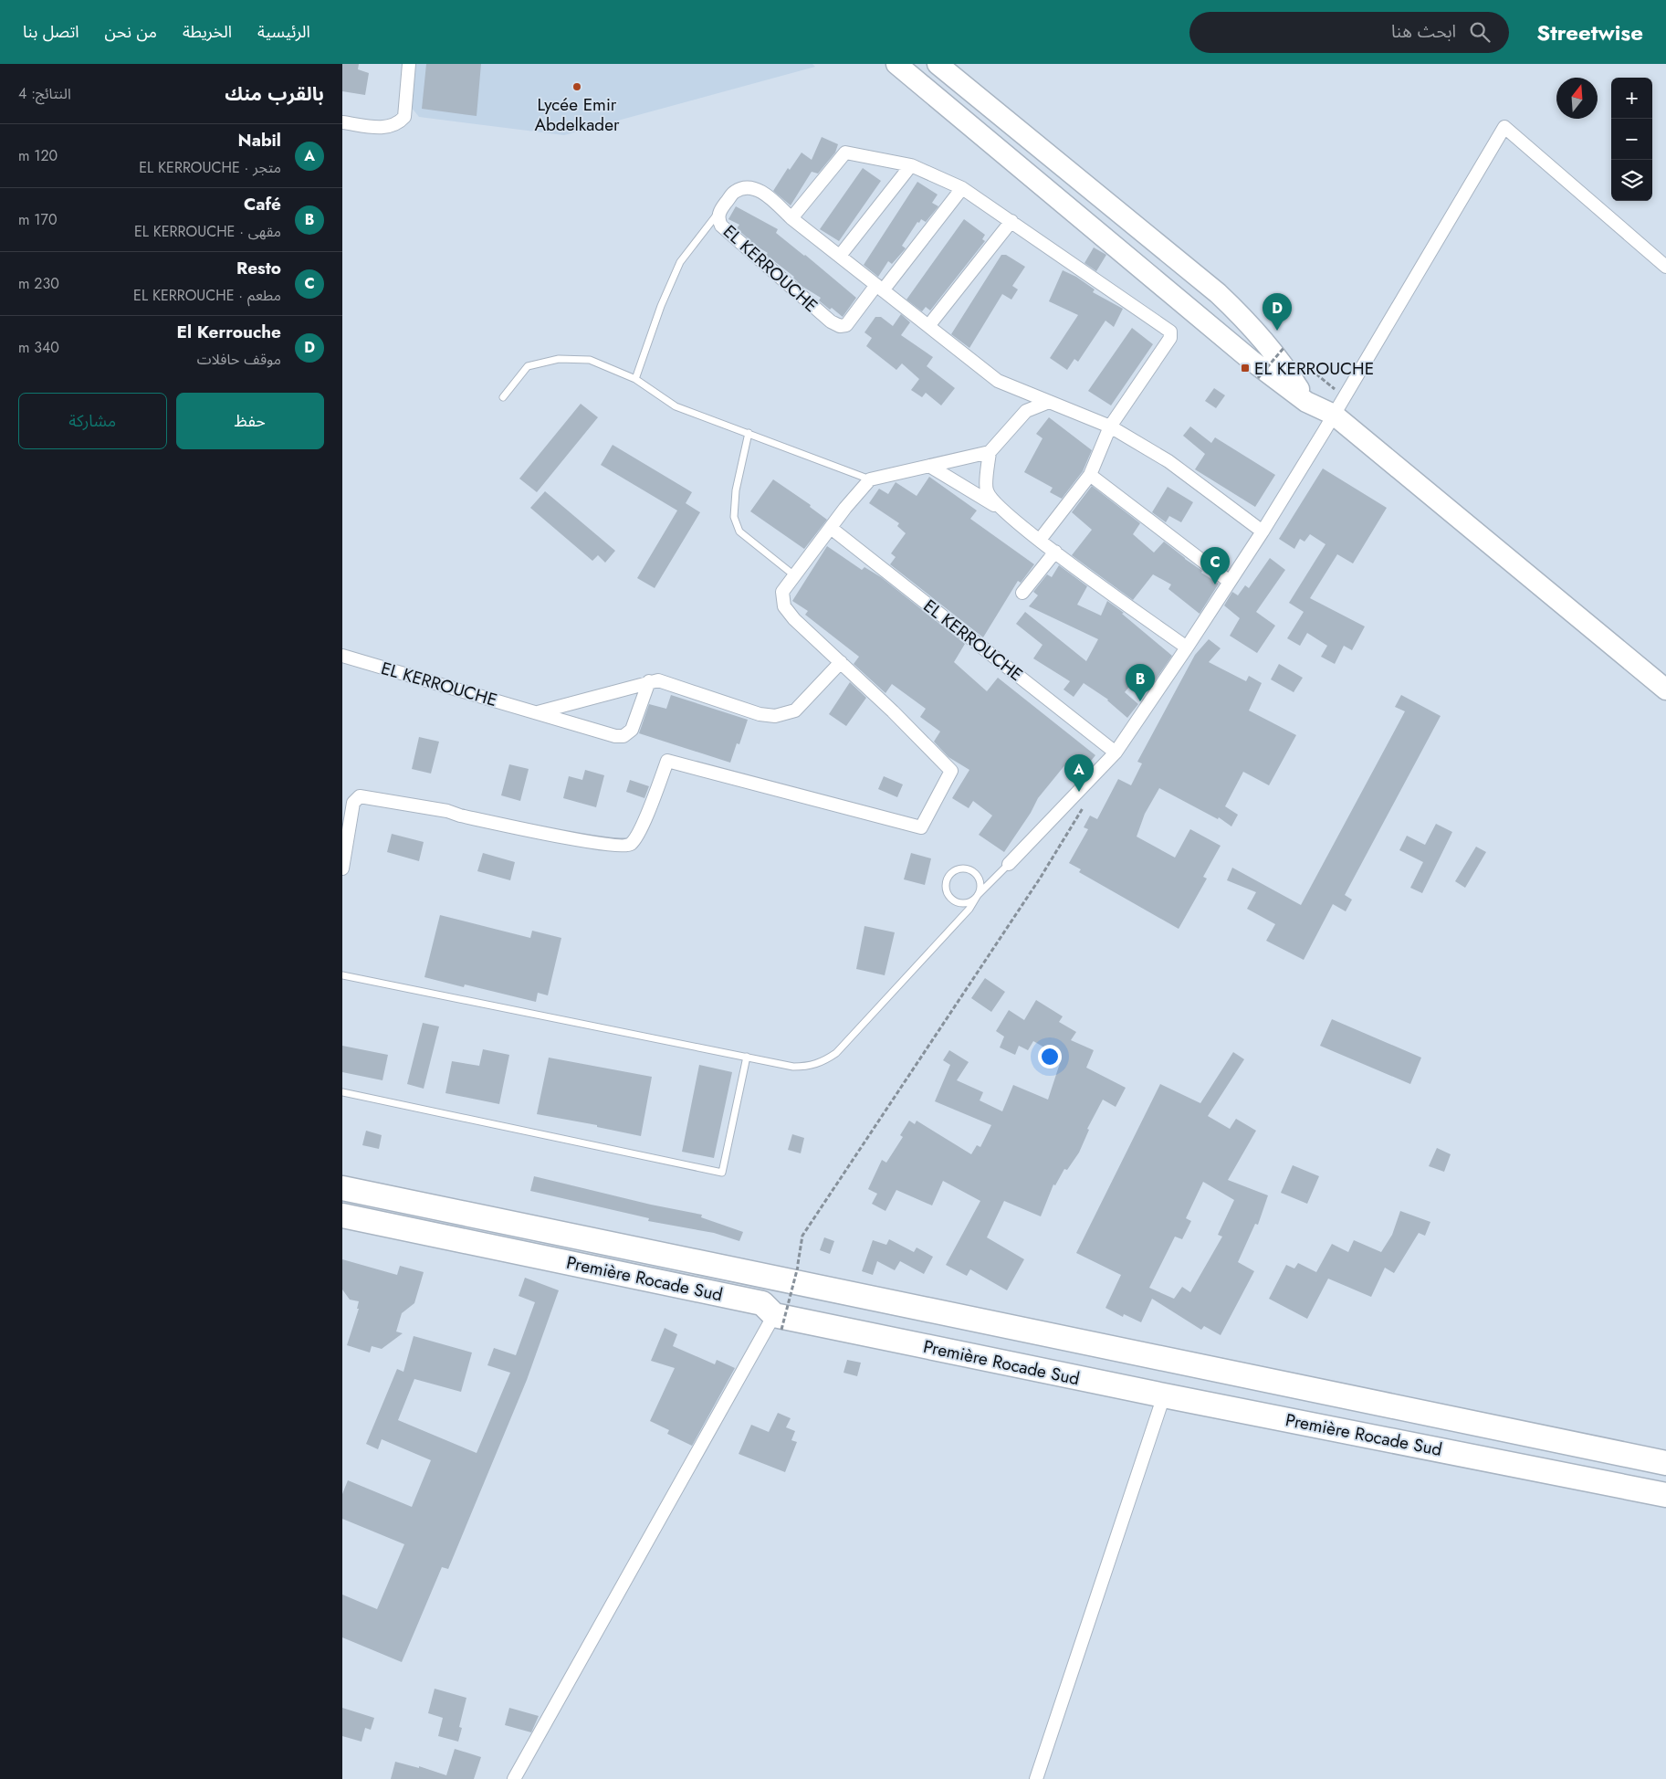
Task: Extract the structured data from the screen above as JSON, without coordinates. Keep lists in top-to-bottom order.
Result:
{
  "streets": {
    "highway": ["Première Rocade Sud"],
    "street": ["EL KERROUCHE"]
  },
  "places": {
    "other": ["Lycée Emir Abdelkader"],
    "transit": ["EL KERROUCHE"]
  },
  "north": "top",
  "page": {
    "header": "Streetwise",
    "search": "ابحث هنا",
    "nav": [
      "الرئيسية",
      "الخريطة",
      "من نحن",
      "اتصل بنا"
    ],
    "heading": ["بالقرب منك", "النتائج: 4"],
    "map_buttons": ["+", "−"],
    "list": [
      {
        "mark": "A",
        "name": "Nabil",
        "note": "متجر · EL KERROUCHE",
        "value": "120 m"
      },
      {
        "mark": "B",
        "name": "Café",
        "note": "مقهى · EL KERROUCHE",
        "value": "170 m"
      },
      {
        "mark": "C",
        "name": "Resto",
        "note": "مطعم · EL KERROUCHE",
        "value": "230 m"
      },
      {
        "mark": "D",
        "name": "El Kerrouche",
        "note": "موقف حافلات",
        "value": "340 m"
      }
    ],
    "pins": [
      "D",
      "C",
      "B",
      "A"
    ],
    "buttons": ["حفظ", "مشاركة"]
  }
}
